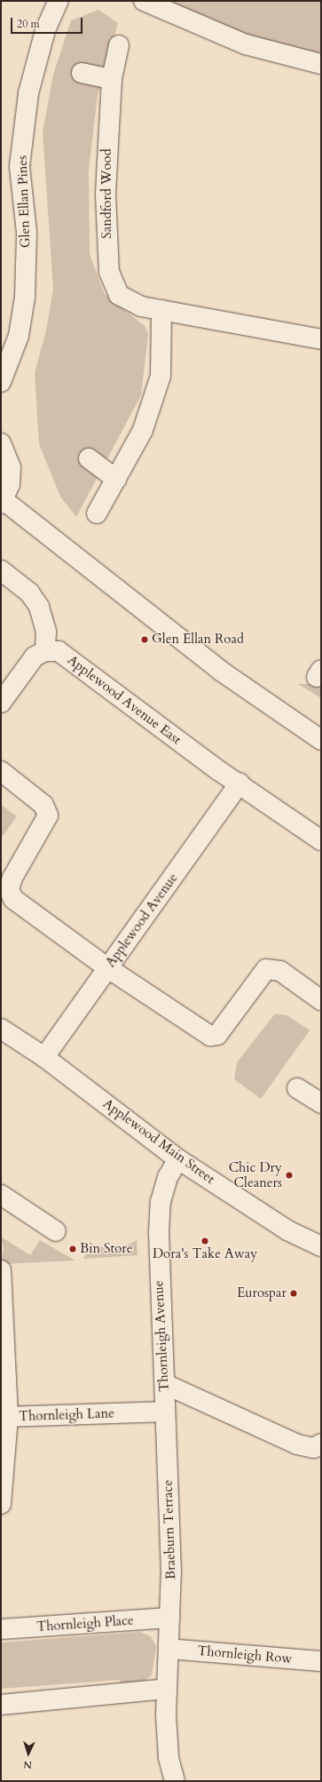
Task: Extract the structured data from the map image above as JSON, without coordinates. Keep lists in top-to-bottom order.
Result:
{
  "streets": {
    "street": [
      "Sandford Wood",
      "Glen Ellan Pines",
      "Applewood Avenue East",
      "Applewood Avenue",
      "Applewood Main Street",
      "Thornleigh Avenue",
      "Thornleigh Lane",
      "Braeburn Terrace",
      "Thornleigh Place",
      "Thornleigh Row"
    ]
  },
  "crossings": [
    ["Applewood Avenue East", "Applewood Avenue"],
    ["Applewood Avenue", "Applewood Main Street"],
    ["Applewood Main Street", "Thornleigh Avenue"],
    ["Thornleigh Avenue", "Thornleigh Lane"],
    ["Thornleigh Avenue", "Braeburn Terrace"],
    ["Thornleigh Lane", "Braeburn Terrace"],
    ["Braeburn Terrace", "Thornleigh Place"],
    ["Braeburn Terrace", "Thornleigh Row"]
  ],
  "places": [
    "Glen Ellan Road",
    "Chic Dry Cleaners",
    "Dora's Take Away",
    "Bin Store",
    "Eurospar"
  ],
  "scale_bar": "20 m",
  "north": "bottom"
}
